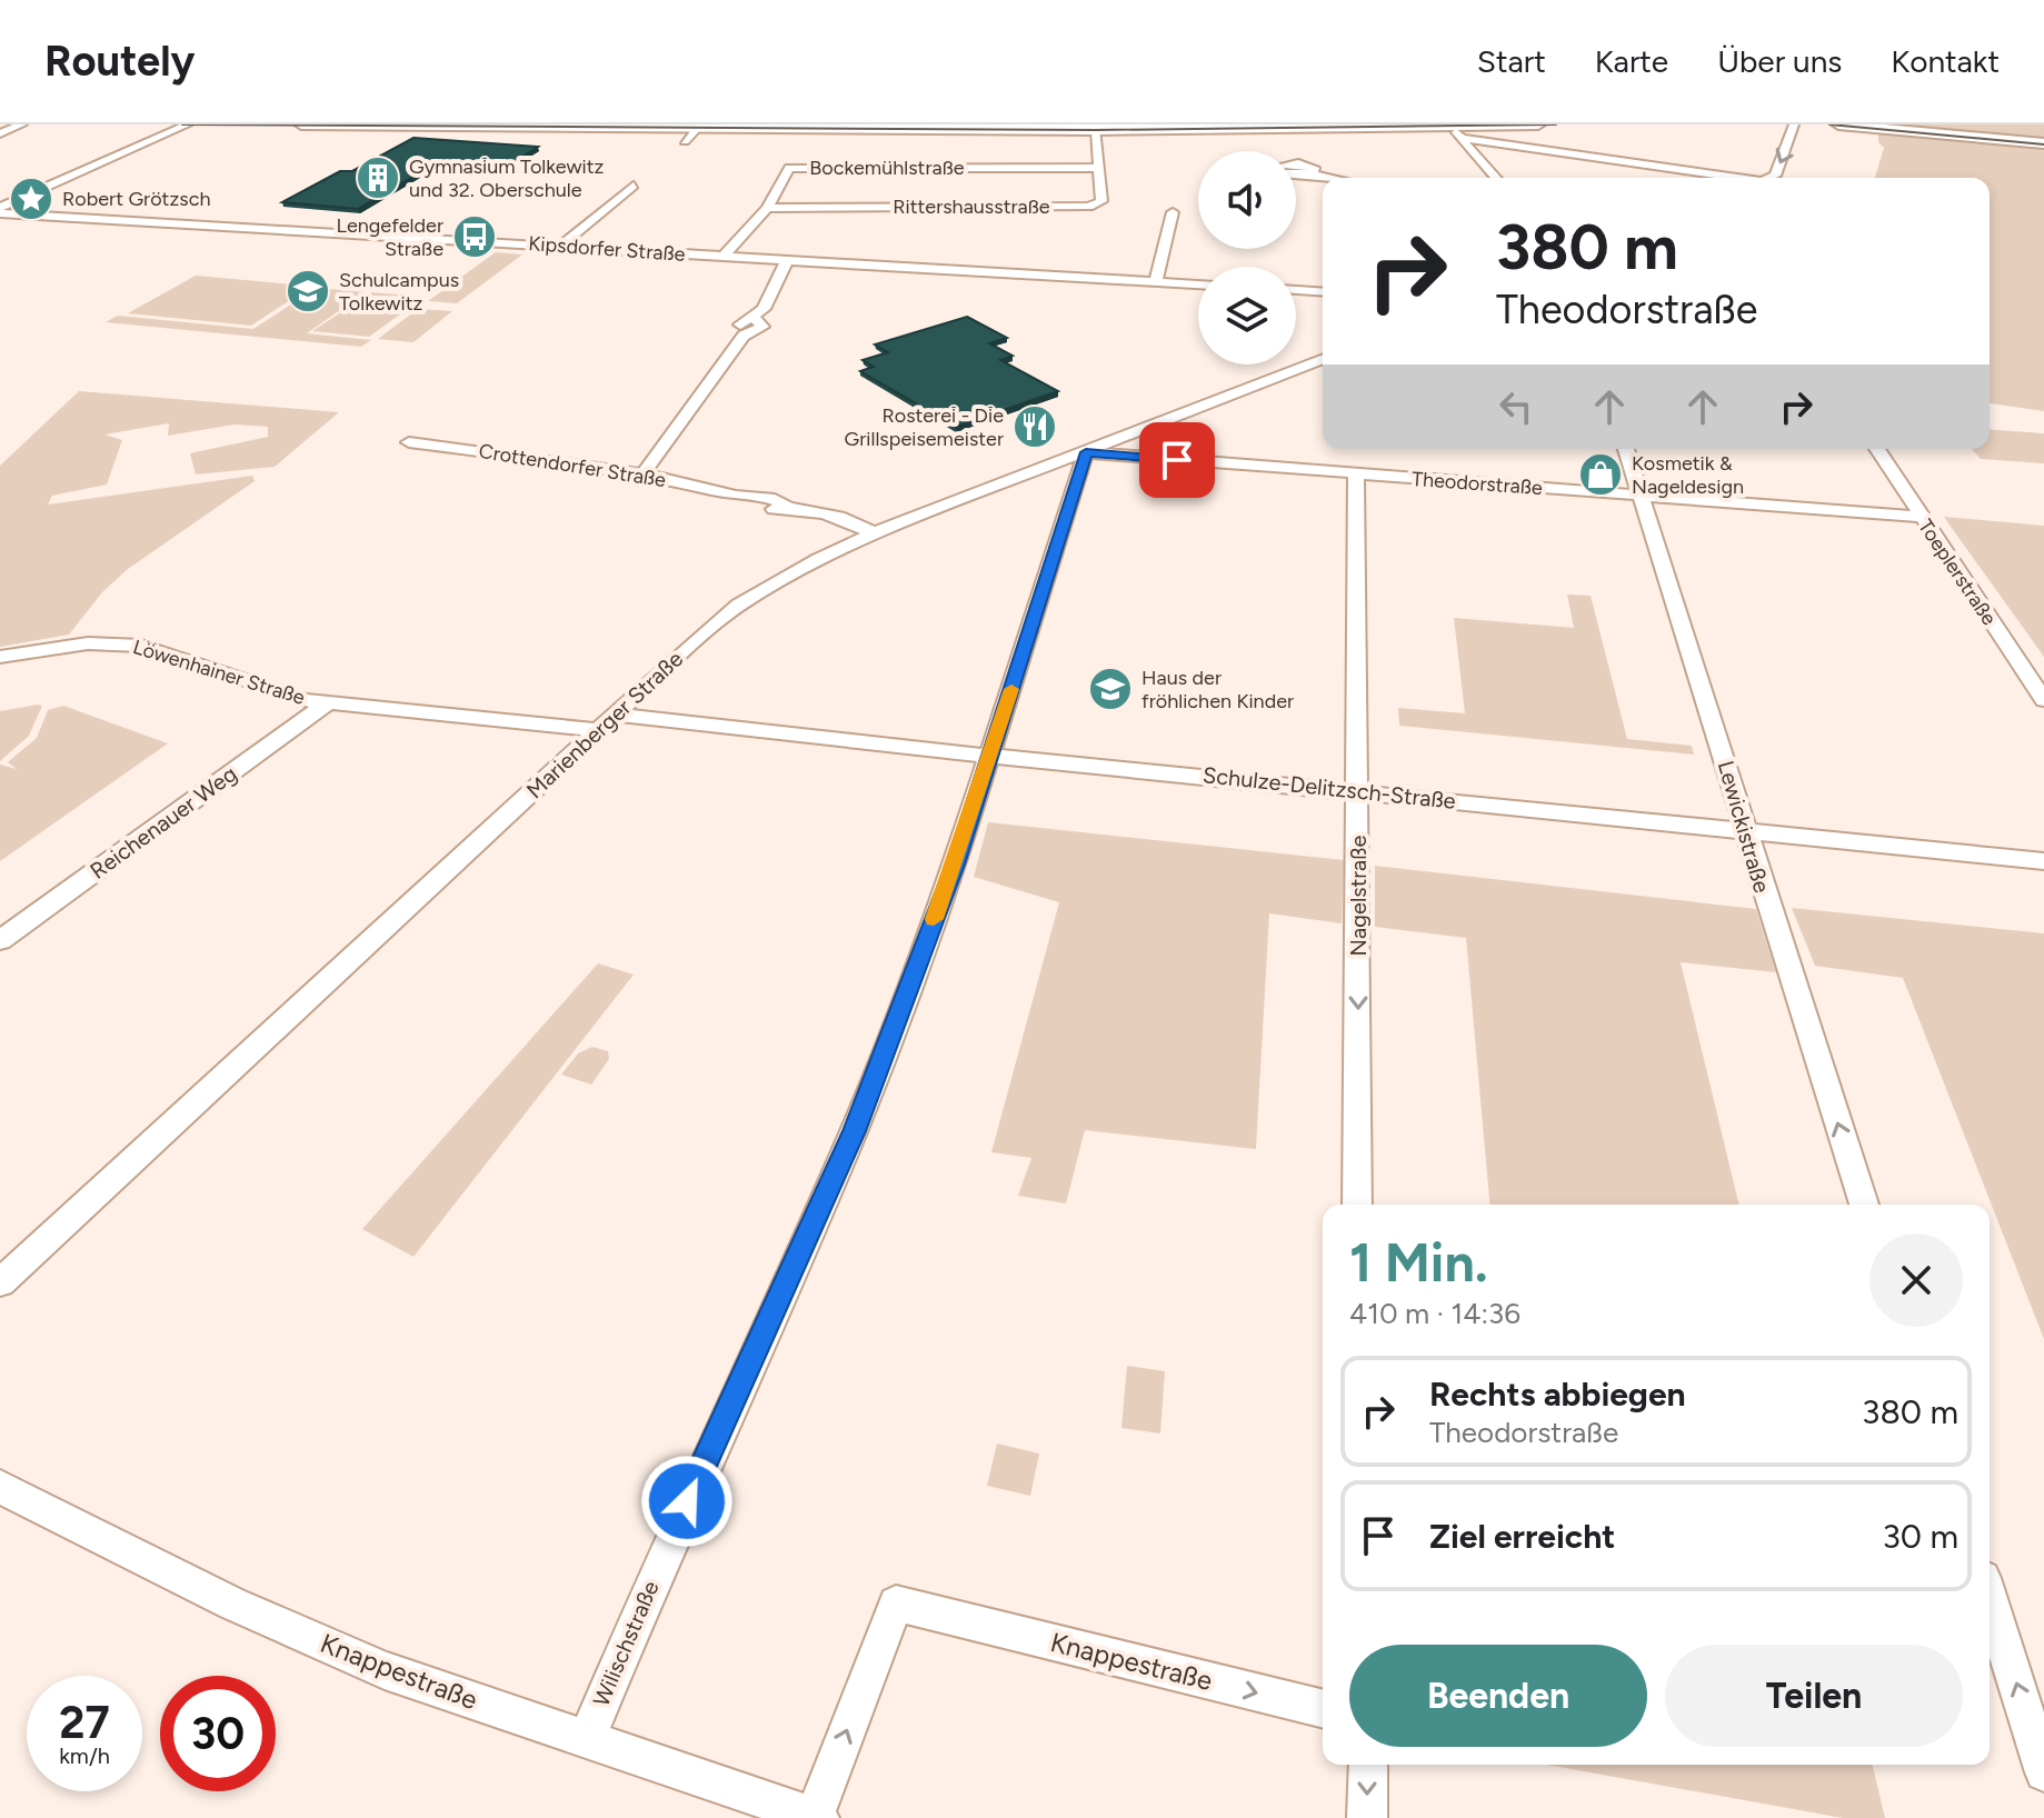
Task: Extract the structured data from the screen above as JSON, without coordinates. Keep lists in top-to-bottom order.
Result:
{
  "streets": {
    "street": [
      "Bockemühlstraße",
      "Rittershausstraße",
      "Kipsdorfer Straße",
      "Crottendorfer Straße",
      "Theodorstraße",
      "Toeplerstraße",
      "Löwenhainer Straße",
      "Marienberger Straße",
      "Schulze-Delitzsch-Straße",
      "Reichenauer Weg",
      "Lewickistraße",
      "Nagelstraße",
      "Wilischstraße",
      "Knappestraße"
    ]
  },
  "crossings": [
    ["Bockemühlstraße", "Rittershausstraße"],
    ["Bockemühlstraße", "Kipsdorfer Straße"],
    ["Crottendorfer Straße", "Marienberger Straße"],
    ["Theodorstraße", "Toeplerstraße"],
    ["Theodorstraße", "Marienberger Straße"],
    ["Theodorstraße", "Lewickistraße"],
    ["Theodorstraße", "Nagelstraße"],
    ["Theodorstraße", "Wilischstraße"],
    ["Löwenhainer Straße", "Marienberger Straße"],
    ["Löwenhainer Straße", "Reichenauer Weg"],
    ["Marienberger Straße", "Schulze-Delitzsch-Straße"],
    ["Marienberger Straße", "Wilischstraße"],
    ["Schulze-Delitzsch-Straße", "Lewickistraße"],
    ["Schulze-Delitzsch-Straße", "Nagelstraße"],
    ["Schulze-Delitzsch-Straße", "Wilischstraße"],
    ["Wilischstraße", "Knappestraße"]
  ],
  "one_way": ["Lewickistraße", "Nagelstraße"],
  "places": {
    "building": ["Gymnasium Tolkewitz und 32. Oberschule"],
    "place": ["Robert Grötzsch"],
    "bus stop": ["Lengefelder Straße"],
    "school or university": ["Schulcampus Tolkewitz", "Haus der fröhlichen Kinder"],
    "restaurant": ["Rosterei - Die Grillspeisemeister"],
    "shop": ["Kosmetik & Nageldesign"]
  },
  "page": {
    "header": "Routely",
    "nav": [
      "Start",
      "Karte",
      "Über uns",
      "Kontakt"
    ],
    "turn": ["380 m", "Theodorstraße"],
    "heading": ["1 Min.", "410 m · 14:36"],
    "list": [
      {
        "name": "Rechts abbiegen",
        "note": "Theodorstraße",
        "value": "380 m"
      },
      {
        "name": "Ziel erreicht",
        "value": "30 m"
      }
    ],
    "buttons": ["Beenden", "Teilen"],
    "speed": "27 km/h",
    "limit": "30"
  }
}
